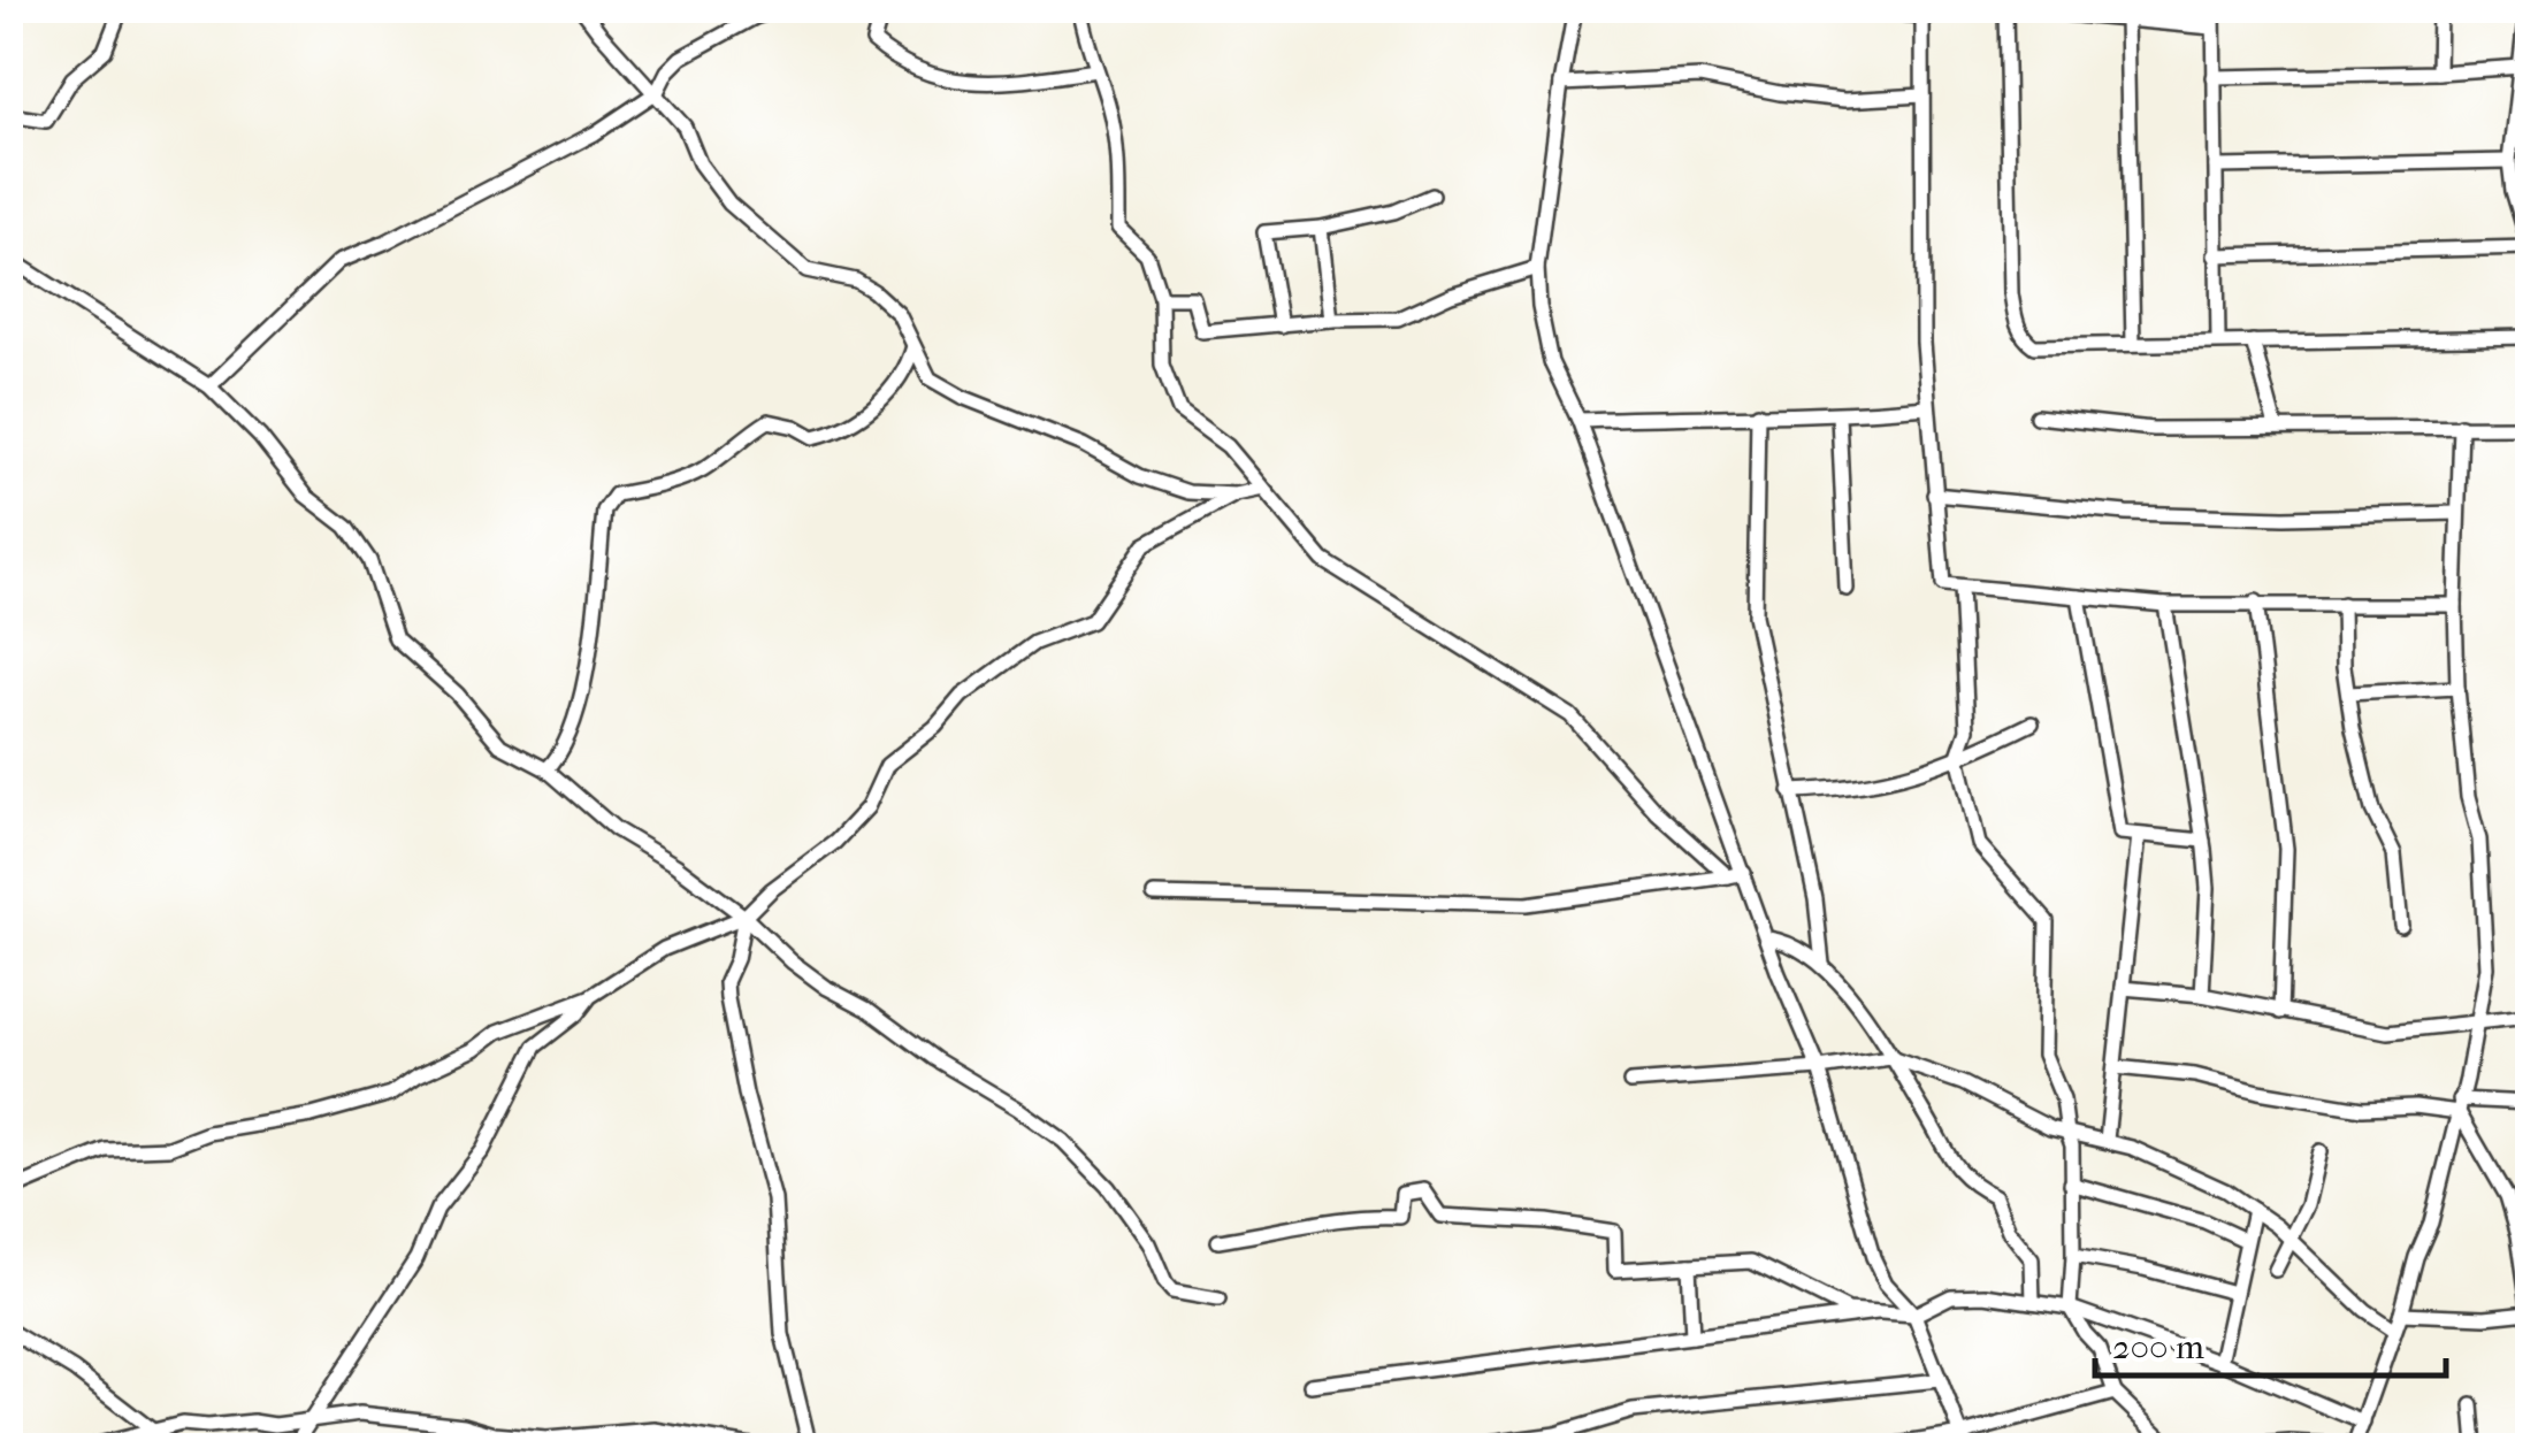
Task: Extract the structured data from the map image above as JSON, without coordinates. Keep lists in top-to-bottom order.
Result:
{
  "scale_bar": "200 m"
}
